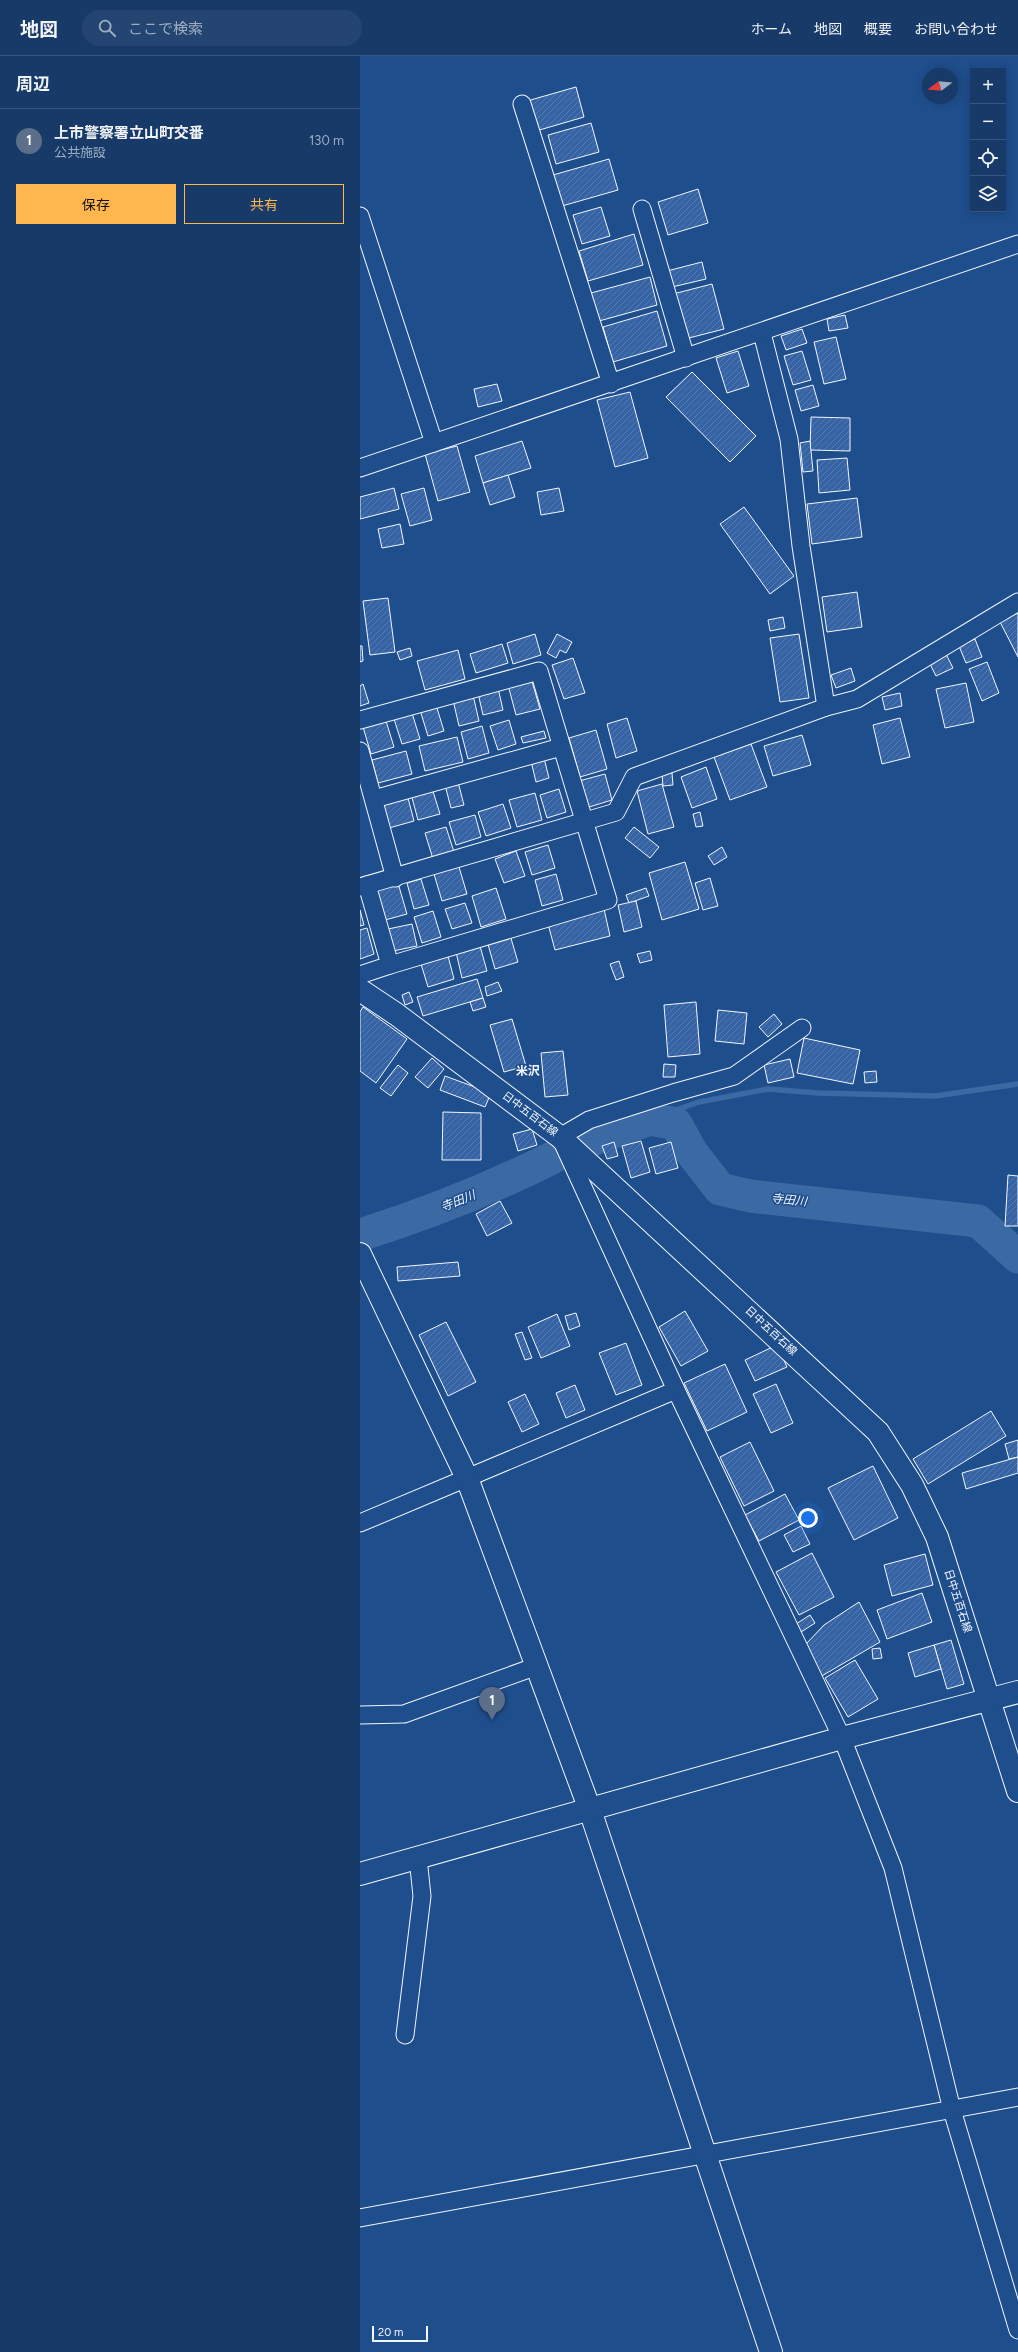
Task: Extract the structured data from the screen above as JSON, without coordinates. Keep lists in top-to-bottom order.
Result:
{
  "streets": {
    "street": ["日中五百石線"]
  },
  "districts": ["米沢"],
  "water": ["寺田川"],
  "scale_bar": "20 m",
  "north": "left",
  "page": {
    "header": "地図",
    "search": "ここで検索",
    "nav": [
      "ホーム",
      "地図",
      "概要",
      "お問い合わせ"
    ],
    "heading": "周辺",
    "map_buttons": ["+", "−"],
    "list": [
      {
        "mark": "1",
        "name": "上市警察署立山町交番",
        "note": "公共施設",
        "value": "130 m"
      }
    ],
    "buttons": ["保存", "共有"],
    "pins": "1",
    "scale": "20 m"
  }
}
